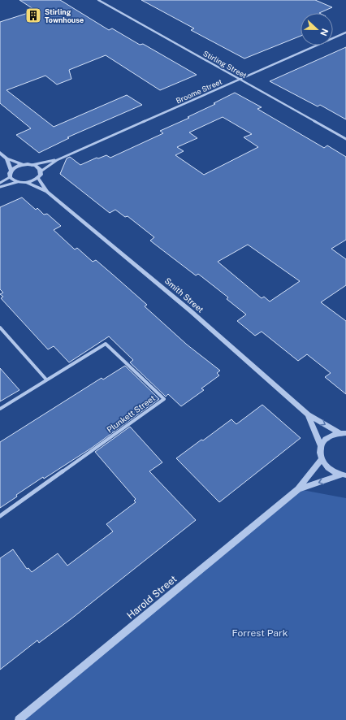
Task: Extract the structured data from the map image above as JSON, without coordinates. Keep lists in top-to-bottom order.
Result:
{
  "streets": {
    "street": [
      "Stirling Street",
      "Broome Street",
      "Smith Street",
      "Plunkett Street",
      "Harold Street"
    ]
  },
  "crossings": [
    ["Stirling Street", "Broome Street"],
    ["Smith Street", "Harold Street"]
  ],
  "parks": ["Forrest Park"],
  "places": {
    "building": ["Stirling Townhouse"]
  },
  "north": "right"
}
